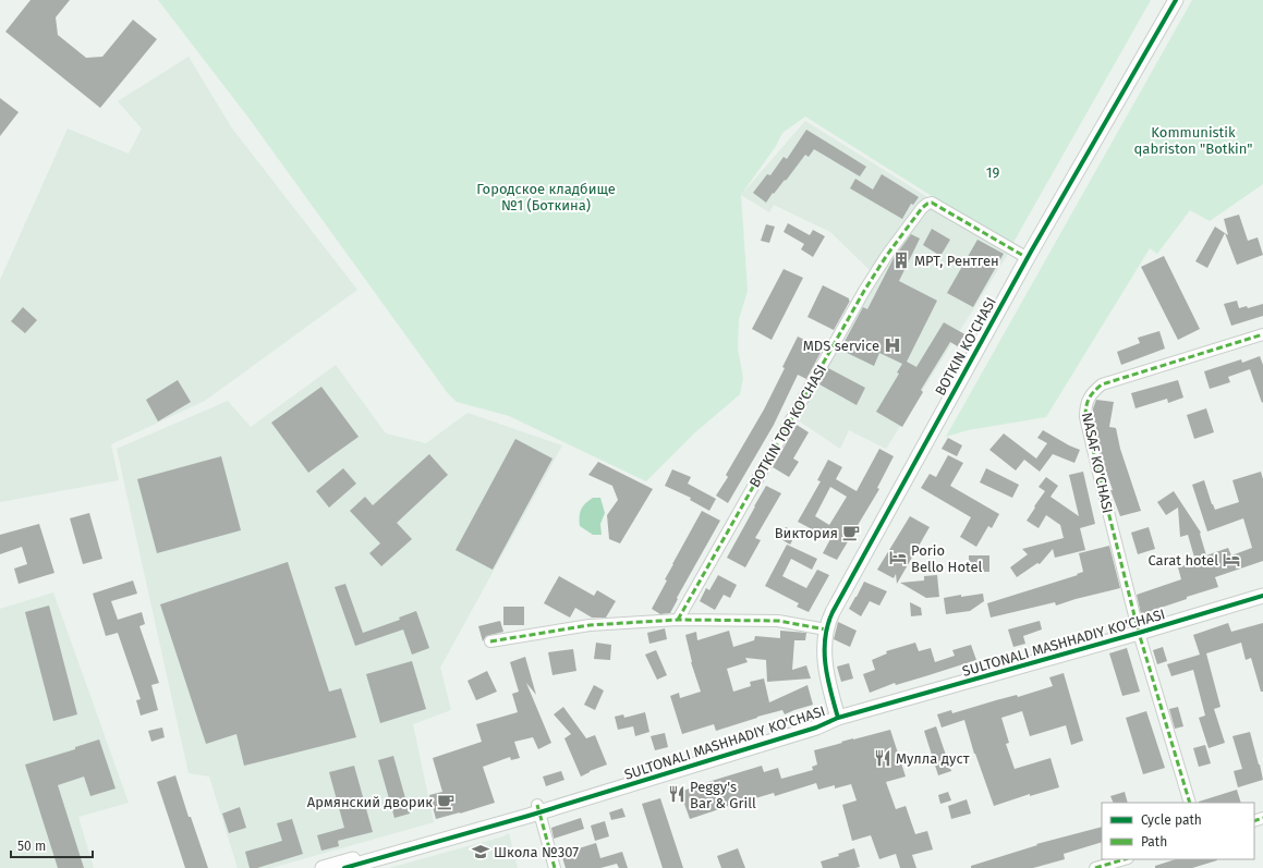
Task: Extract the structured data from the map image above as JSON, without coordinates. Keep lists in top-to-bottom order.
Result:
{
  "streets": {
    "street": [
      "BOTKIN KO'CHASI",
      "BOTKIN TOR KO'CHASI",
      "NASAF KO'CHASI",
      "SULTONALI MASHHADIY KO'CHASI"
    ]
  },
  "crossings": [
    ["BOTKIN KO'CHASI", "BOTKIN TOR KO'CHASI"],
    ["BOTKIN KO'CHASI", "SULTONALI MASHHADIY KO'CHASI"],
    ["NASAF KO'CHASI", "SULTONALI MASHHADIY KO'CHASI"]
  ],
  "parks": ["Kommunistik qabriston \"Botkin\"", "19", "Городское кладбище №1 (Боткина)"],
  "places": {
    "building": ["МРТ, Рентген"],
    "hospital": ["MDS service"],
    "cafe": ["Виктория", "Армянский дворик"],
    "hotel": ["Porio Bello Hotel", "Carat hotel"],
    "restaurant": ["Мулла дуст", "Peggy's Bar & Grill"],
    "school or university": ["Школа №307"]
  },
  "legend": ["Cycle path", "Path"],
  "scale_bar": "50 m"
}
